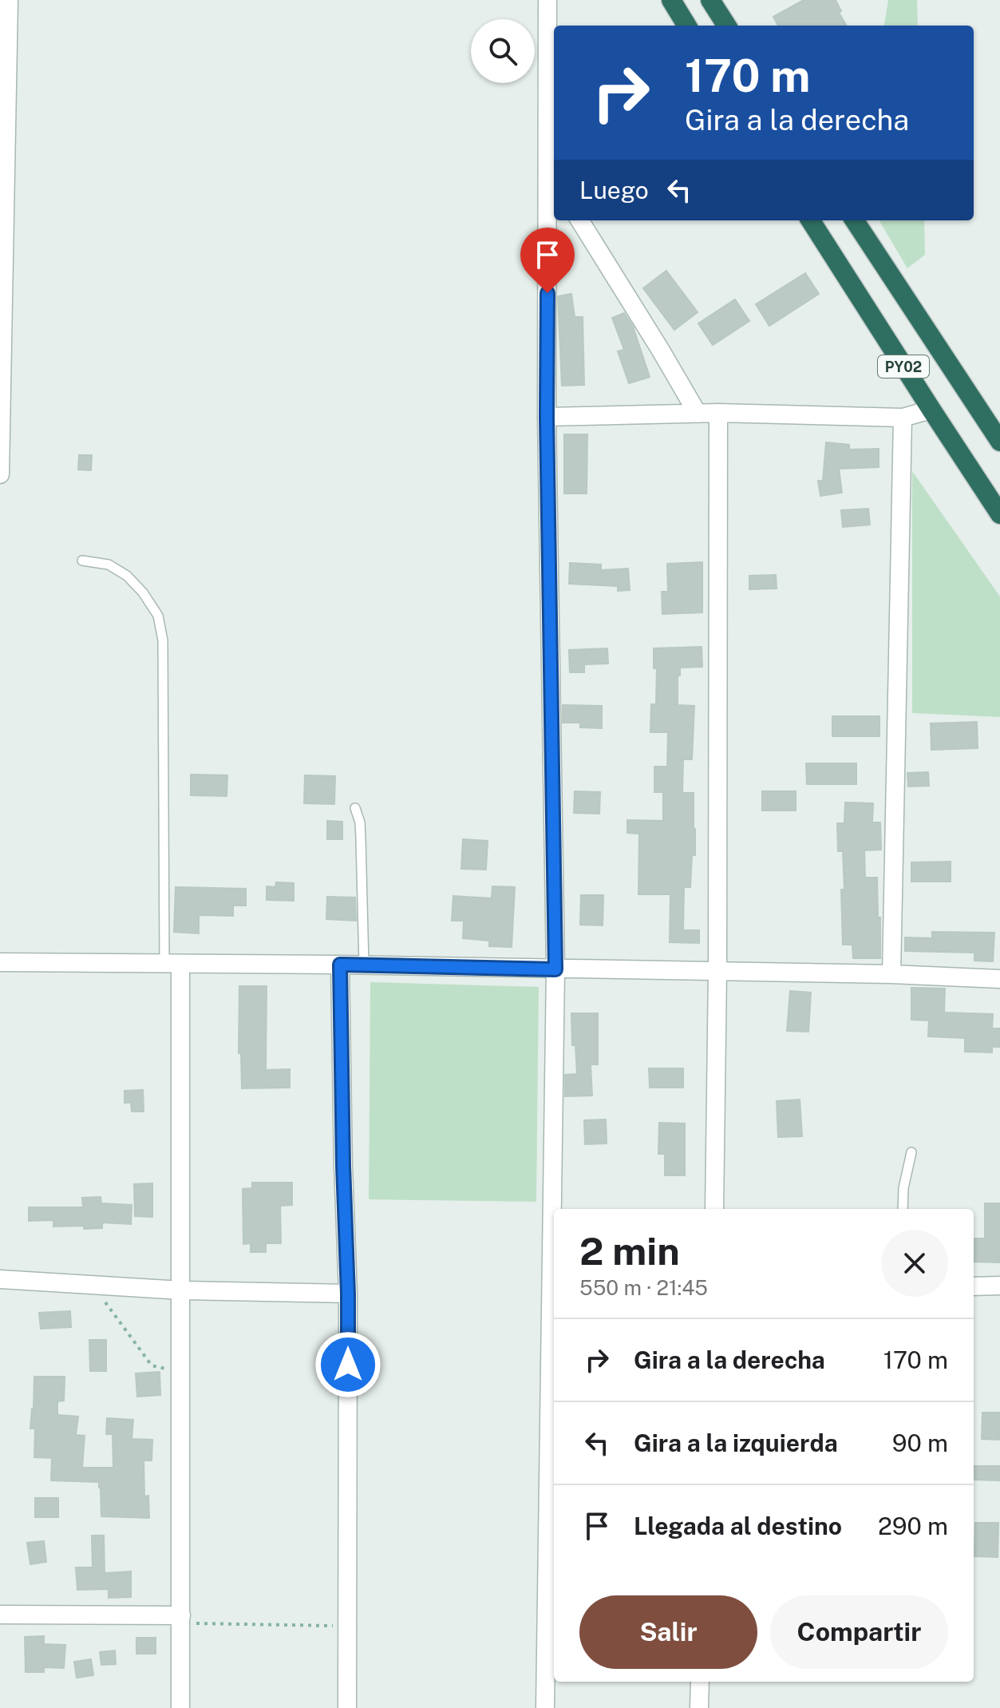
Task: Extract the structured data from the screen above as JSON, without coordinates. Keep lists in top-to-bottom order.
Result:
{
  "streets": {
    "highway": ["PY02"]
  },
  "page": {
    "turn": ["170 m", "Gira a la derecha"],
    "then": "Luego",
    "heading": ["2 min", "550 m · 21:45"],
    "list": [
      {
        "name": "Gira a la derecha",
        "value": "170 m"
      },
      {
        "name": "Gira a la izquierda",
        "value": "90 m"
      },
      {
        "name": "Llegada al destino",
        "value": "290 m"
      }
    ],
    "buttons": ["Salir", "Compartir"]
  }
}
